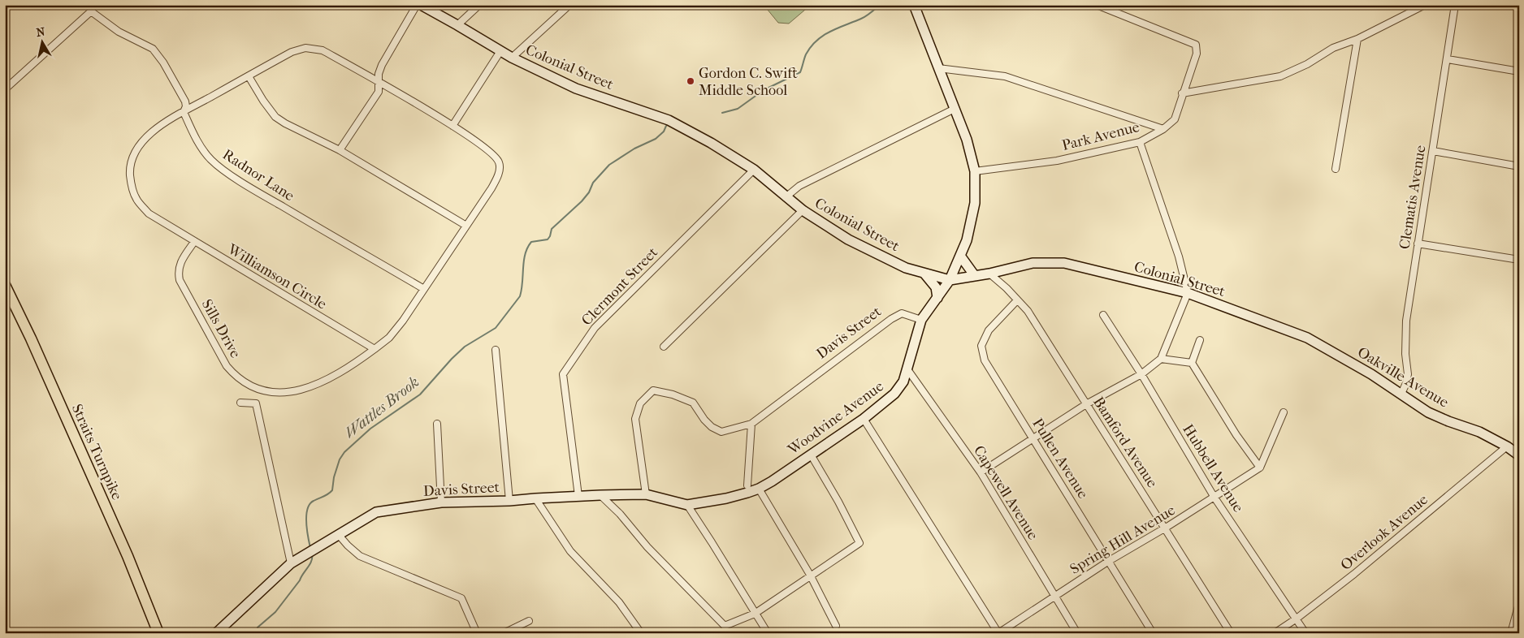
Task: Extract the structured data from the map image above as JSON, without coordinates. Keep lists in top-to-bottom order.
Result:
{
  "streets": {
    "main road": ["Straits Turnpike"],
    "street": [
      "Colonial Street",
      "Park Avenue",
      "Radnor Lane",
      "Clematis Avenue",
      "Williamson Circle",
      "Clermont Street",
      "Sills Drive",
      "Davis Street",
      "Oakville Avenue",
      "Woodvine Avenue",
      "Bamford Avenue",
      "Pullen Avenue",
      "Hubbell Avenue",
      "Capewell Avenue",
      "Overlook Avenue",
      "Spring Hill Avenue"
    ]
  },
  "crossings": [
    ["Colonial Street", "Clermont Street"],
    ["Colonial Street", "Oakville Avenue"],
    ["Colonial Street", "Bamford Avenue"],
    ["Radnor Lane", "Williamson Circle"],
    ["Clematis Avenue", "Oakville Avenue"],
    ["Williamson Circle", "Sills Drive"],
    ["Clermont Street", "Davis Street"],
    ["Davis Street", "Woodvine Avenue"],
    ["Oakville Avenue", "Overlook Avenue"],
    ["Woodvine Avenue", "Capewell Avenue"],
    ["Bamford Avenue", "Pullen Avenue"],
    ["Bamford Avenue", "Spring Hill Avenue"],
    ["Pullen Avenue", "Spring Hill Avenue"],
    ["Hubbell Avenue", "Overlook Avenue"],
    ["Hubbell Avenue", "Spring Hill Avenue"],
    ["Capewell Avenue", "Spring Hill Avenue"]
  ],
  "water": ["Wattles Brook"],
  "places": ["Gordon C. Swift Middle School"],
  "north": "top"
}
